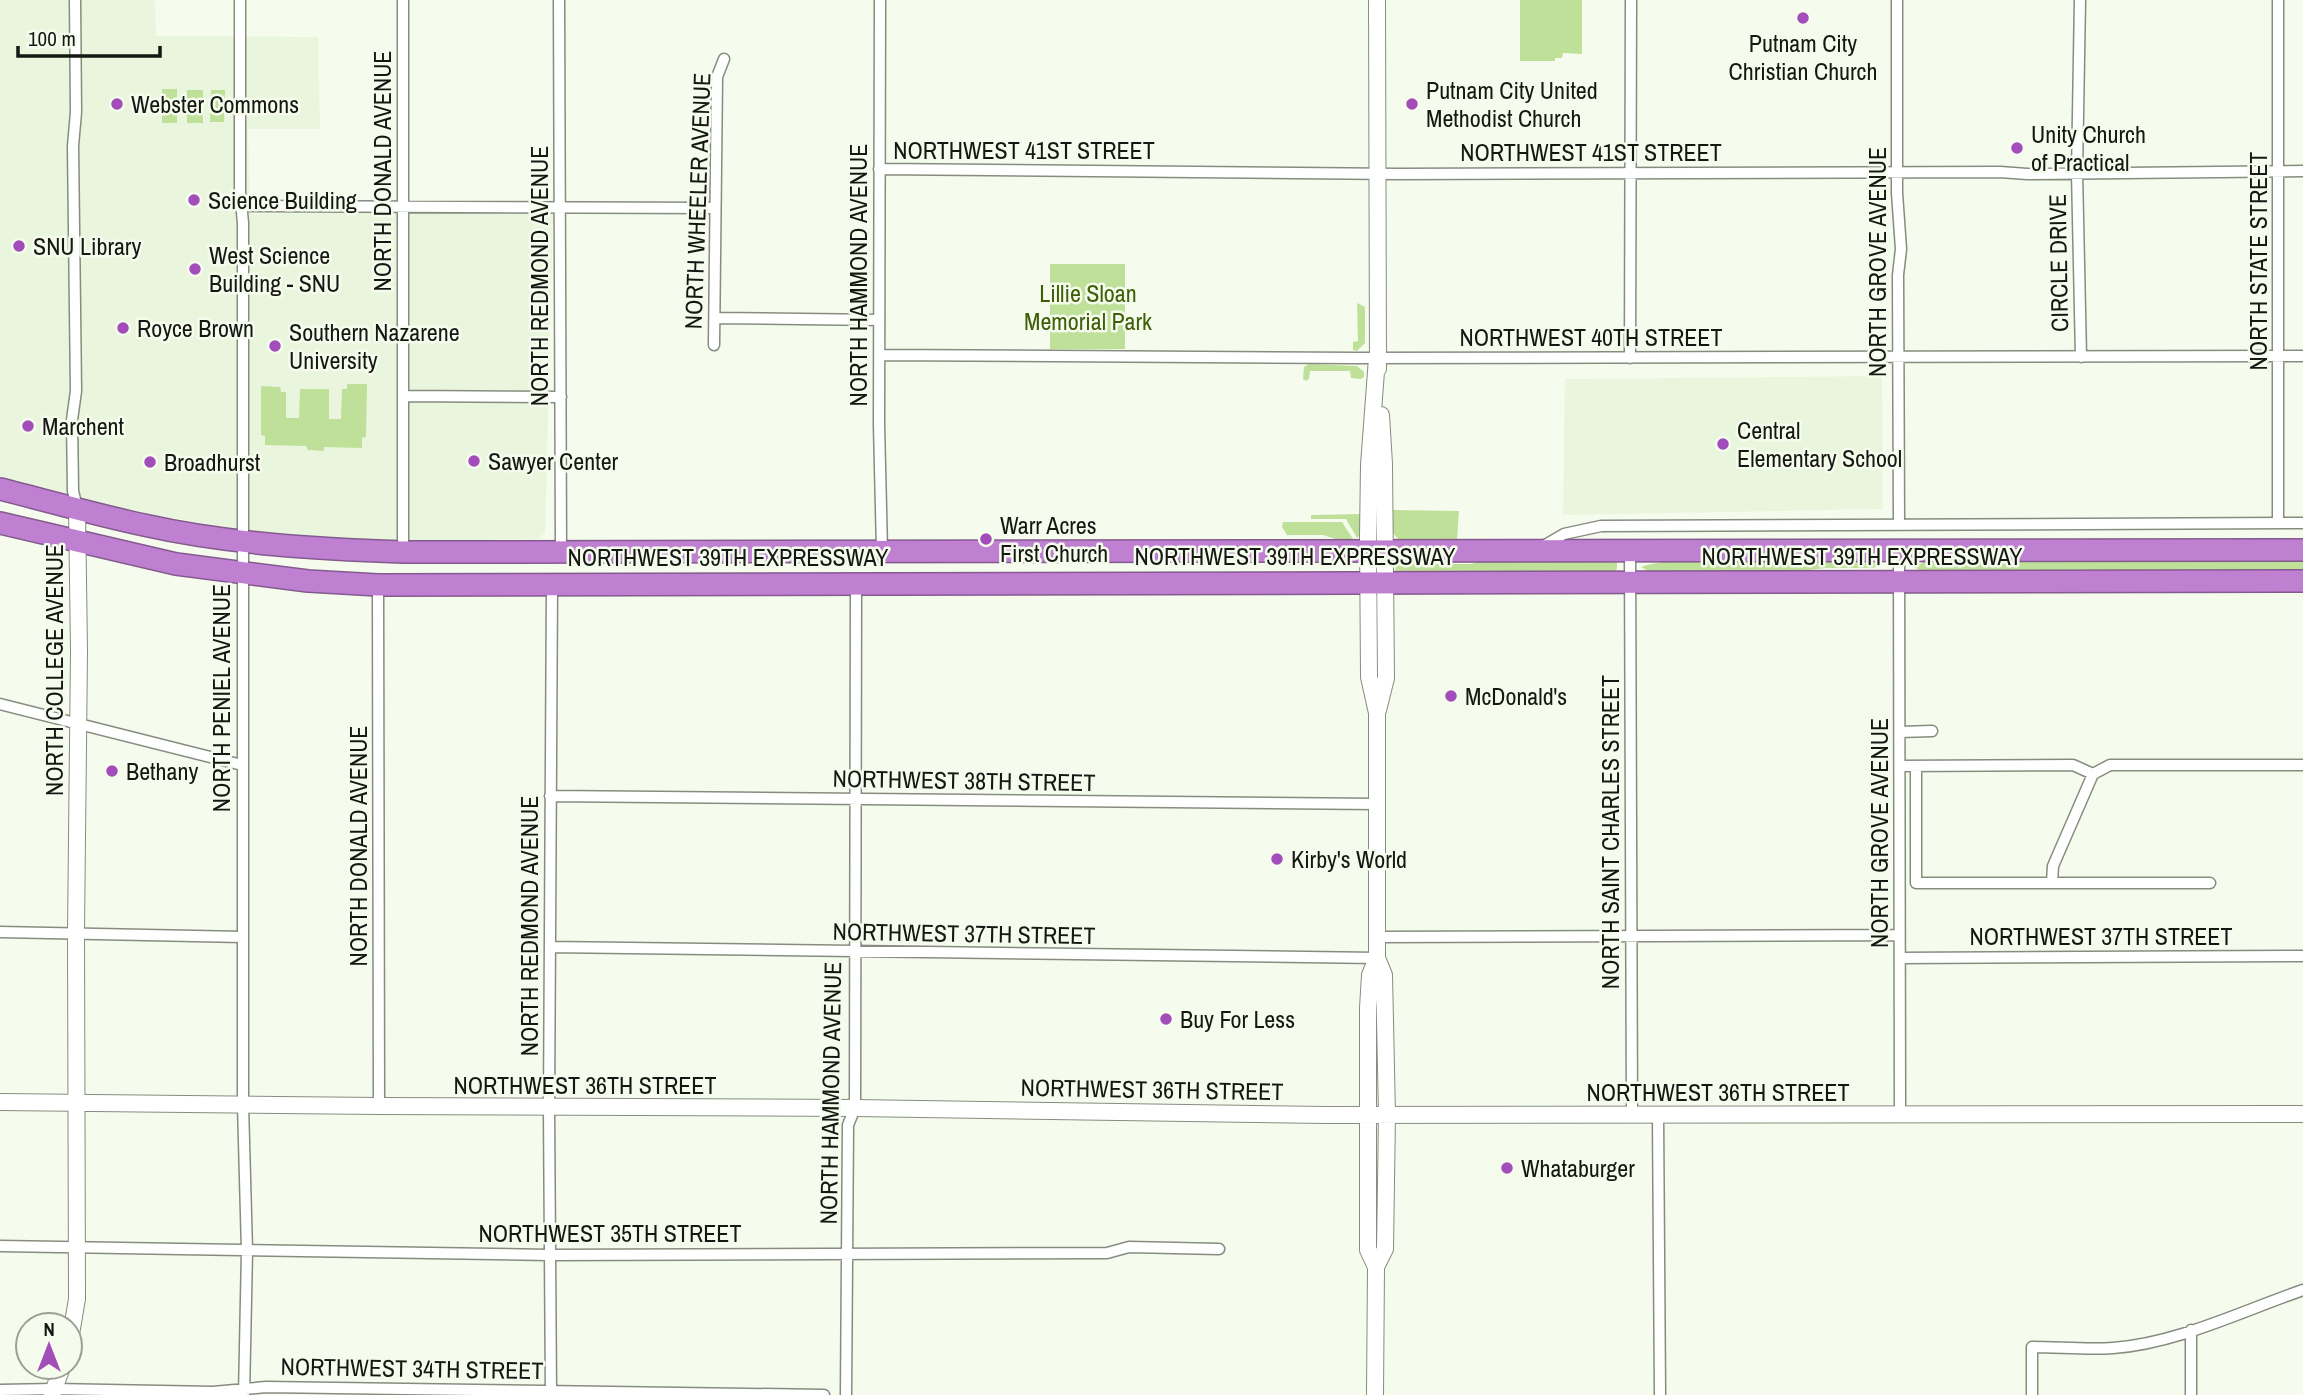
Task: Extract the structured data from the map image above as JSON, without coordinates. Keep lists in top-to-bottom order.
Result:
{
  "streets": {
    "highway": ["NORTHWEST 39TH EXPRESSWAY"],
    "main road": ["NORTH COLLEGE AVENUE", "NORTHWEST 36TH STREET"],
    "street": [
      "NORTHWEST 41ST STREET",
      "NORTH DONALD AVENUE",
      "NORTH WHEELER AVENUE",
      "NORTH STATE STREET",
      "NORTH GROVE AVENUE",
      "CIRCLE DRIVE",
      "NORTH HAMMOND AVENUE",
      "NORTH REDMOND AVENUE",
      "NORTHWEST 40TH STREET",
      "NORTH PENIEL AVENUE",
      "NORTHWEST 38TH STREET",
      "NORTH SAINT CHARLES STREET",
      "NORTHWEST 37TH STREET",
      "NORTHWEST 35TH STREET",
      "NORTHWEST 34TH STREET"
    ]
  },
  "crossings": [
    ["NORTHWEST 41ST STREET", "NORTH STATE STREET"],
    ["NORTHWEST 41ST STREET", "NORTH GROVE AVENUE"],
    ["NORTHWEST 41ST STREET", "CIRCLE DRIVE"],
    ["NORTHWEST 41ST STREET", "NORTH HAMMOND AVENUE"],
    ["NORTH DONALD AVENUE", "NORTHWEST 39TH EXPRESSWAY"],
    ["NORTH DONALD AVENUE", "NORTHWEST 36TH STREET"],
    ["NORTH STATE STREET", "NORTHWEST 40TH STREET"],
    ["NORTH STATE STREET", "NORTHWEST 39TH EXPRESSWAY"],
    ["NORTH GROVE AVENUE", "NORTHWEST 40TH STREET"],
    ["NORTH GROVE AVENUE", "NORTHWEST 39TH EXPRESSWAY"],
    ["NORTH GROVE AVENUE", "NORTHWEST 37TH STREET"],
    ["NORTH GROVE AVENUE", "NORTHWEST 36TH STREET"],
    ["CIRCLE DRIVE", "NORTHWEST 40TH STREET"],
    ["NORTH HAMMOND AVENUE", "NORTHWEST 40TH STREET"],
    ["NORTH HAMMOND AVENUE", "NORTHWEST 39TH EXPRESSWAY"],
    ["NORTH HAMMOND AVENUE", "NORTHWEST 38TH STREET"],
    ["NORTH HAMMOND AVENUE", "NORTHWEST 37TH STREET"],
    ["NORTH HAMMOND AVENUE", "NORTHWEST 36TH STREET"],
    ["NORTH HAMMOND AVENUE", "NORTHWEST 35TH STREET"],
    ["NORTH REDMOND AVENUE", "NORTHWEST 39TH EXPRESSWAY"],
    ["NORTH REDMOND AVENUE", "NORTHWEST 38TH STREET"],
    ["NORTH REDMOND AVENUE", "NORTHWEST 37TH STREET"],
    ["NORTH REDMOND AVENUE", "NORTHWEST 36TH STREET"],
    ["NORTH REDMOND AVENUE", "NORTHWEST 35TH STREET"],
    ["NORTH REDMOND AVENUE", "NORTHWEST 34TH STREET"],
    ["NORTHWEST 39TH EXPRESSWAY", "NORTH COLLEGE AVENUE"],
    ["NORTHWEST 39TH EXPRESSWAY", "NORTH PENIEL AVENUE"],
    ["NORTHWEST 39TH EXPRESSWAY", "NORTH SAINT CHARLES STREET"],
    ["NORTH COLLEGE AVENUE", "NORTHWEST 36TH STREET"],
    ["NORTH COLLEGE AVENUE", "NORTHWEST 35TH STREET"],
    ["NORTH PENIEL AVENUE", "NORTHWEST 36TH STREET"],
    ["NORTH PENIEL AVENUE", "NORTHWEST 35TH STREET"],
    ["NORTH PENIEL AVENUE", "NORTHWEST 34TH STREET"],
    ["NORTH SAINT CHARLES STREET", "NORTHWEST 36TH STREET"]
  ],
  "parks": ["Lillie Sloan Memorial Park"],
  "places": [
    "Putnam City Christian Church",
    "Webster Commons",
    "Putnam City United Methodist Church",
    "Unity Church of Practical",
    "Science Building",
    "SNU Library",
    "West Science Building - SNU",
    "Royce Brown",
    "Southern Nazarene University",
    "Marchent",
    "Central Elementary School",
    "Sawyer Center",
    "Broadhurst",
    "Warr Acres First Church",
    "McDonald's",
    "Bethany",
    "Kirby's World",
    "Buy For Less",
    "Whataburger"
  ],
  "scale_bar": "100 m",
  "north": "top"
}
